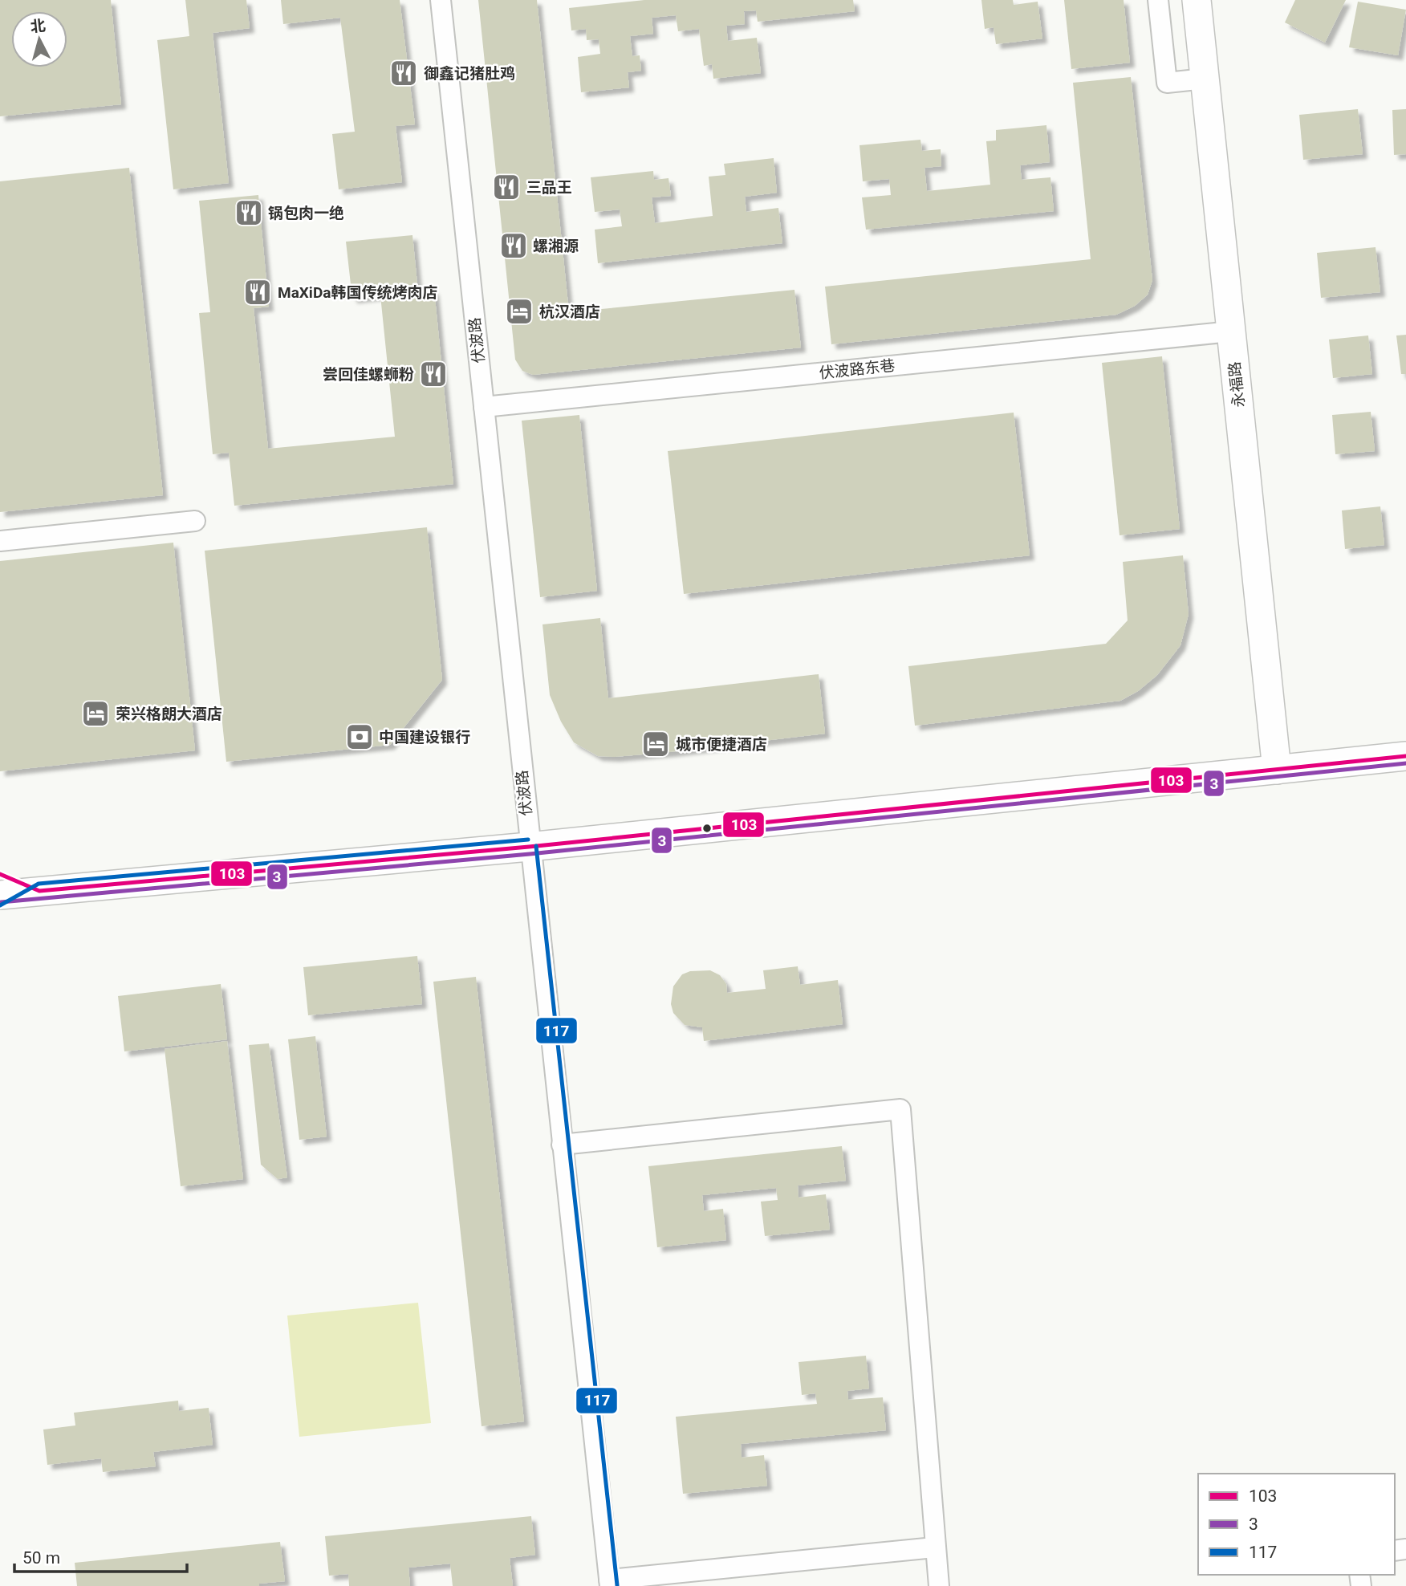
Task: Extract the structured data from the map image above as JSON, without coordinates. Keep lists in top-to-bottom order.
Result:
{
  "streets": {
    "main road": ["永福路"],
    "street": ["伏波路", "伏波路东巷"]
  },
  "crossings": [
    ["伏波路", "伏波路东巷"],
    ["伏波路东巷", "永福路"]
  ],
  "places": {
    "restaurant": [
      "御鑫记猪肚鸡",
      "三品王",
      "锅包肉一绝",
      "螺湘源",
      "MaXiDa韩国传统烤肉店",
      "尝回佳螺蛳粉"
    ],
    "hotel": ["杭汉酒店", "荣兴格朗大酒店", "城市便捷酒店"],
    "bank": ["中国建设银行"]
  },
  "lines": ["transit line 103", "transit line 3", "transit line 117"],
  "legend": ["103", "3", "117"],
  "scale_bar": "50 m",
  "north": "top"
}
